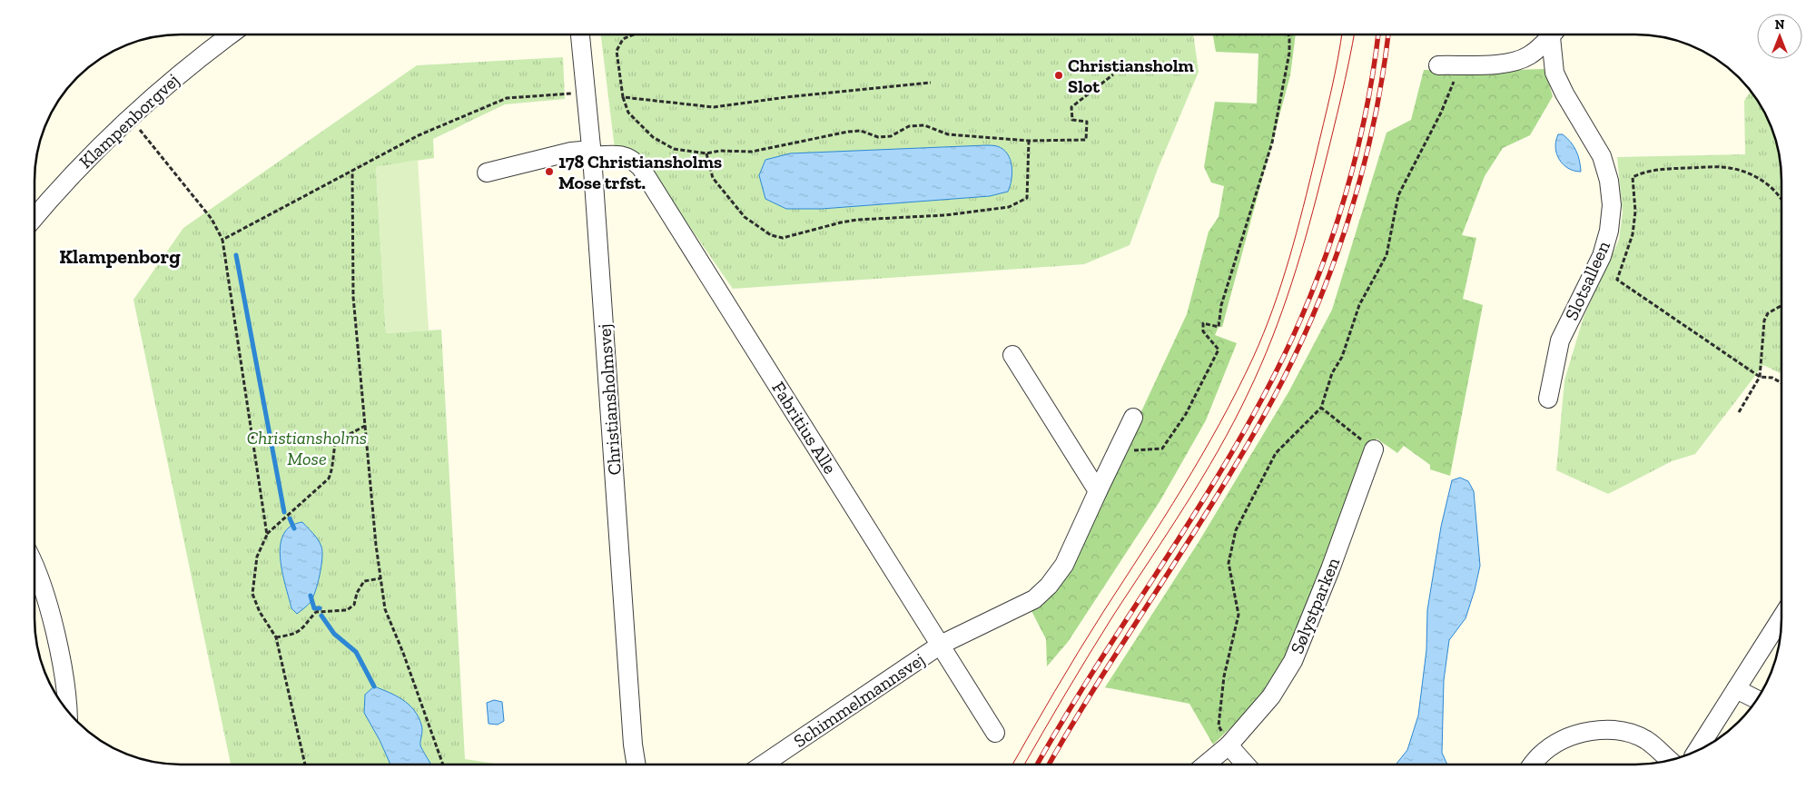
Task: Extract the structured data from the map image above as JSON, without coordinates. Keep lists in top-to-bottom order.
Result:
{
  "streets": {
    "street": [
      "Klampenborgvej",
      "Slotsalleen",
      "Christiansholmsvej",
      "Fabritius Alle",
      "Sølystparken",
      "Schimmelmannsvej"
    ]
  },
  "crossings": [
    ["Christiansholmsvej", "Fabritius Alle"],
    ["Fabritius Alle", "Schimmelmannsvej"]
  ],
  "districts": ["Klampenborg"],
  "parks": ["Christiansholms Mose"],
  "places": ["Christiansholm Slot", "178 Christiansholms Mose trfst."],
  "north": "top"
}
